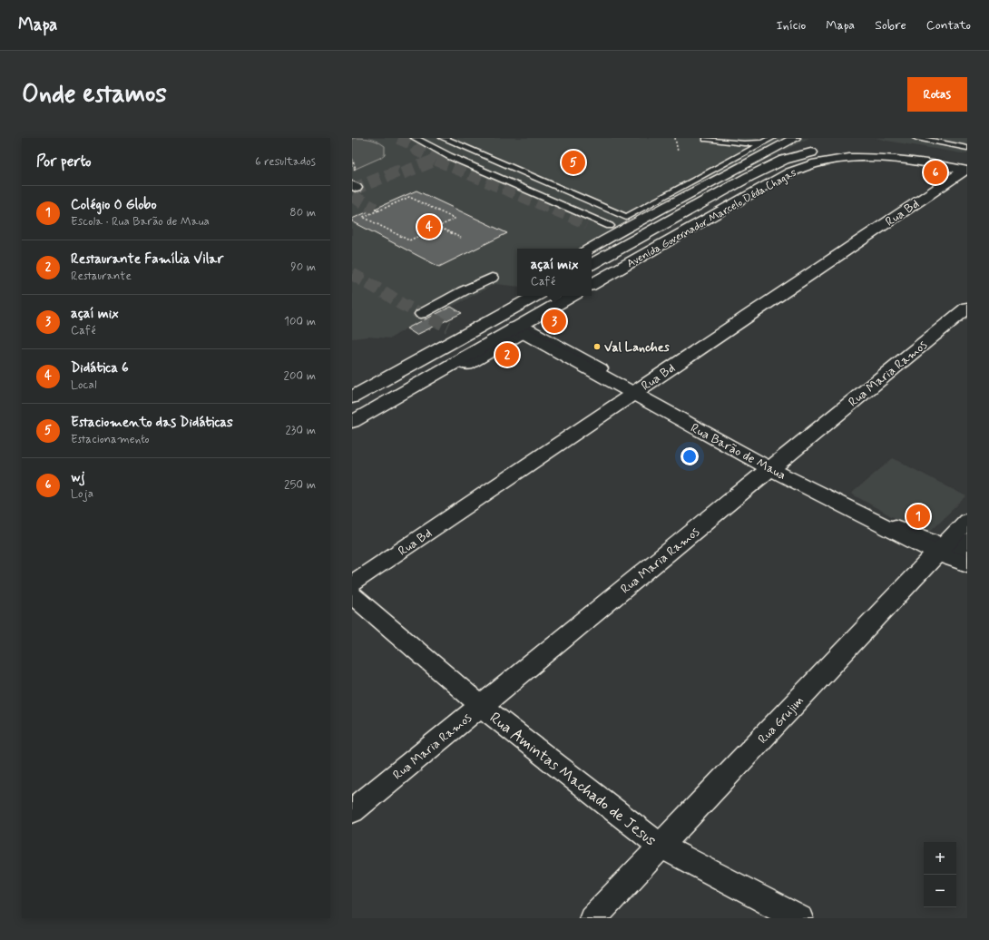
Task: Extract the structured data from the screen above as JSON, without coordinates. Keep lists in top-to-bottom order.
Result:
{
  "streets": {
    "street": [
      "Rua Bd",
      "Avenida Governador Marcelo Déda Chagas",
      "Rua Maria Ramos",
      "Rua Barão de Maua",
      "Rua Grujim",
      "Rua Amintas Machado de Jesus"
    ]
  },
  "crossings": [
    ["Rua Bd", "Avenida Governador Marcelo Déda Chagas"],
    ["Rua Bd", "Rua Barão de Maua"],
    ["Rua Maria Ramos", "Rua Barão de Maua"],
    ["Rua Maria Ramos", "Rua Amintas Machado de Jesus"],
    ["Rua Barão de Maua", "Rua Grujim"],
    ["Rua Grujim", "Rua Amintas Machado de Jesus"]
  ],
  "places": ["Val Lanches"],
  "page": {
    "header": "Mapa",
    "nav": [
      "Início",
      "Mapa",
      "Sobre",
      "Contato"
    ],
    "buttons": "Rotas",
    "title": "Onde estamos",
    "heading": ["Por perto", "6 resultados"],
    "pins": [
      "5",
      "6",
      "4",
      "3",
      "2",
      "1"
    ],
    "list": [
      {
        "mark": "1",
        "name": "Colégio O Globo",
        "note": "Escola · Rua Barão de Maua",
        "value": "80 m"
      },
      {
        "mark": "2",
        "name": "Restaurante Família Vilar",
        "note": "Restaurante",
        "value": "90 m"
      },
      {
        "mark": "3",
        "name": "açaí mix",
        "note": "Café",
        "value": "100 m"
      },
      {
        "mark": "4",
        "name": "Didática 6",
        "note": "Local",
        "value": "200 m"
      },
      {
        "mark": "5",
        "name": "Estaciomento das Didáticas",
        "note": "Estacionamento",
        "value": "230 m"
      },
      {
        "mark": "6",
        "name": "wj",
        "note": "Loja",
        "value": "250 m"
      }
    ],
    "popup": ["açaí mix", "Café"],
    "map_buttons": ["+", "−"]
  }
}
